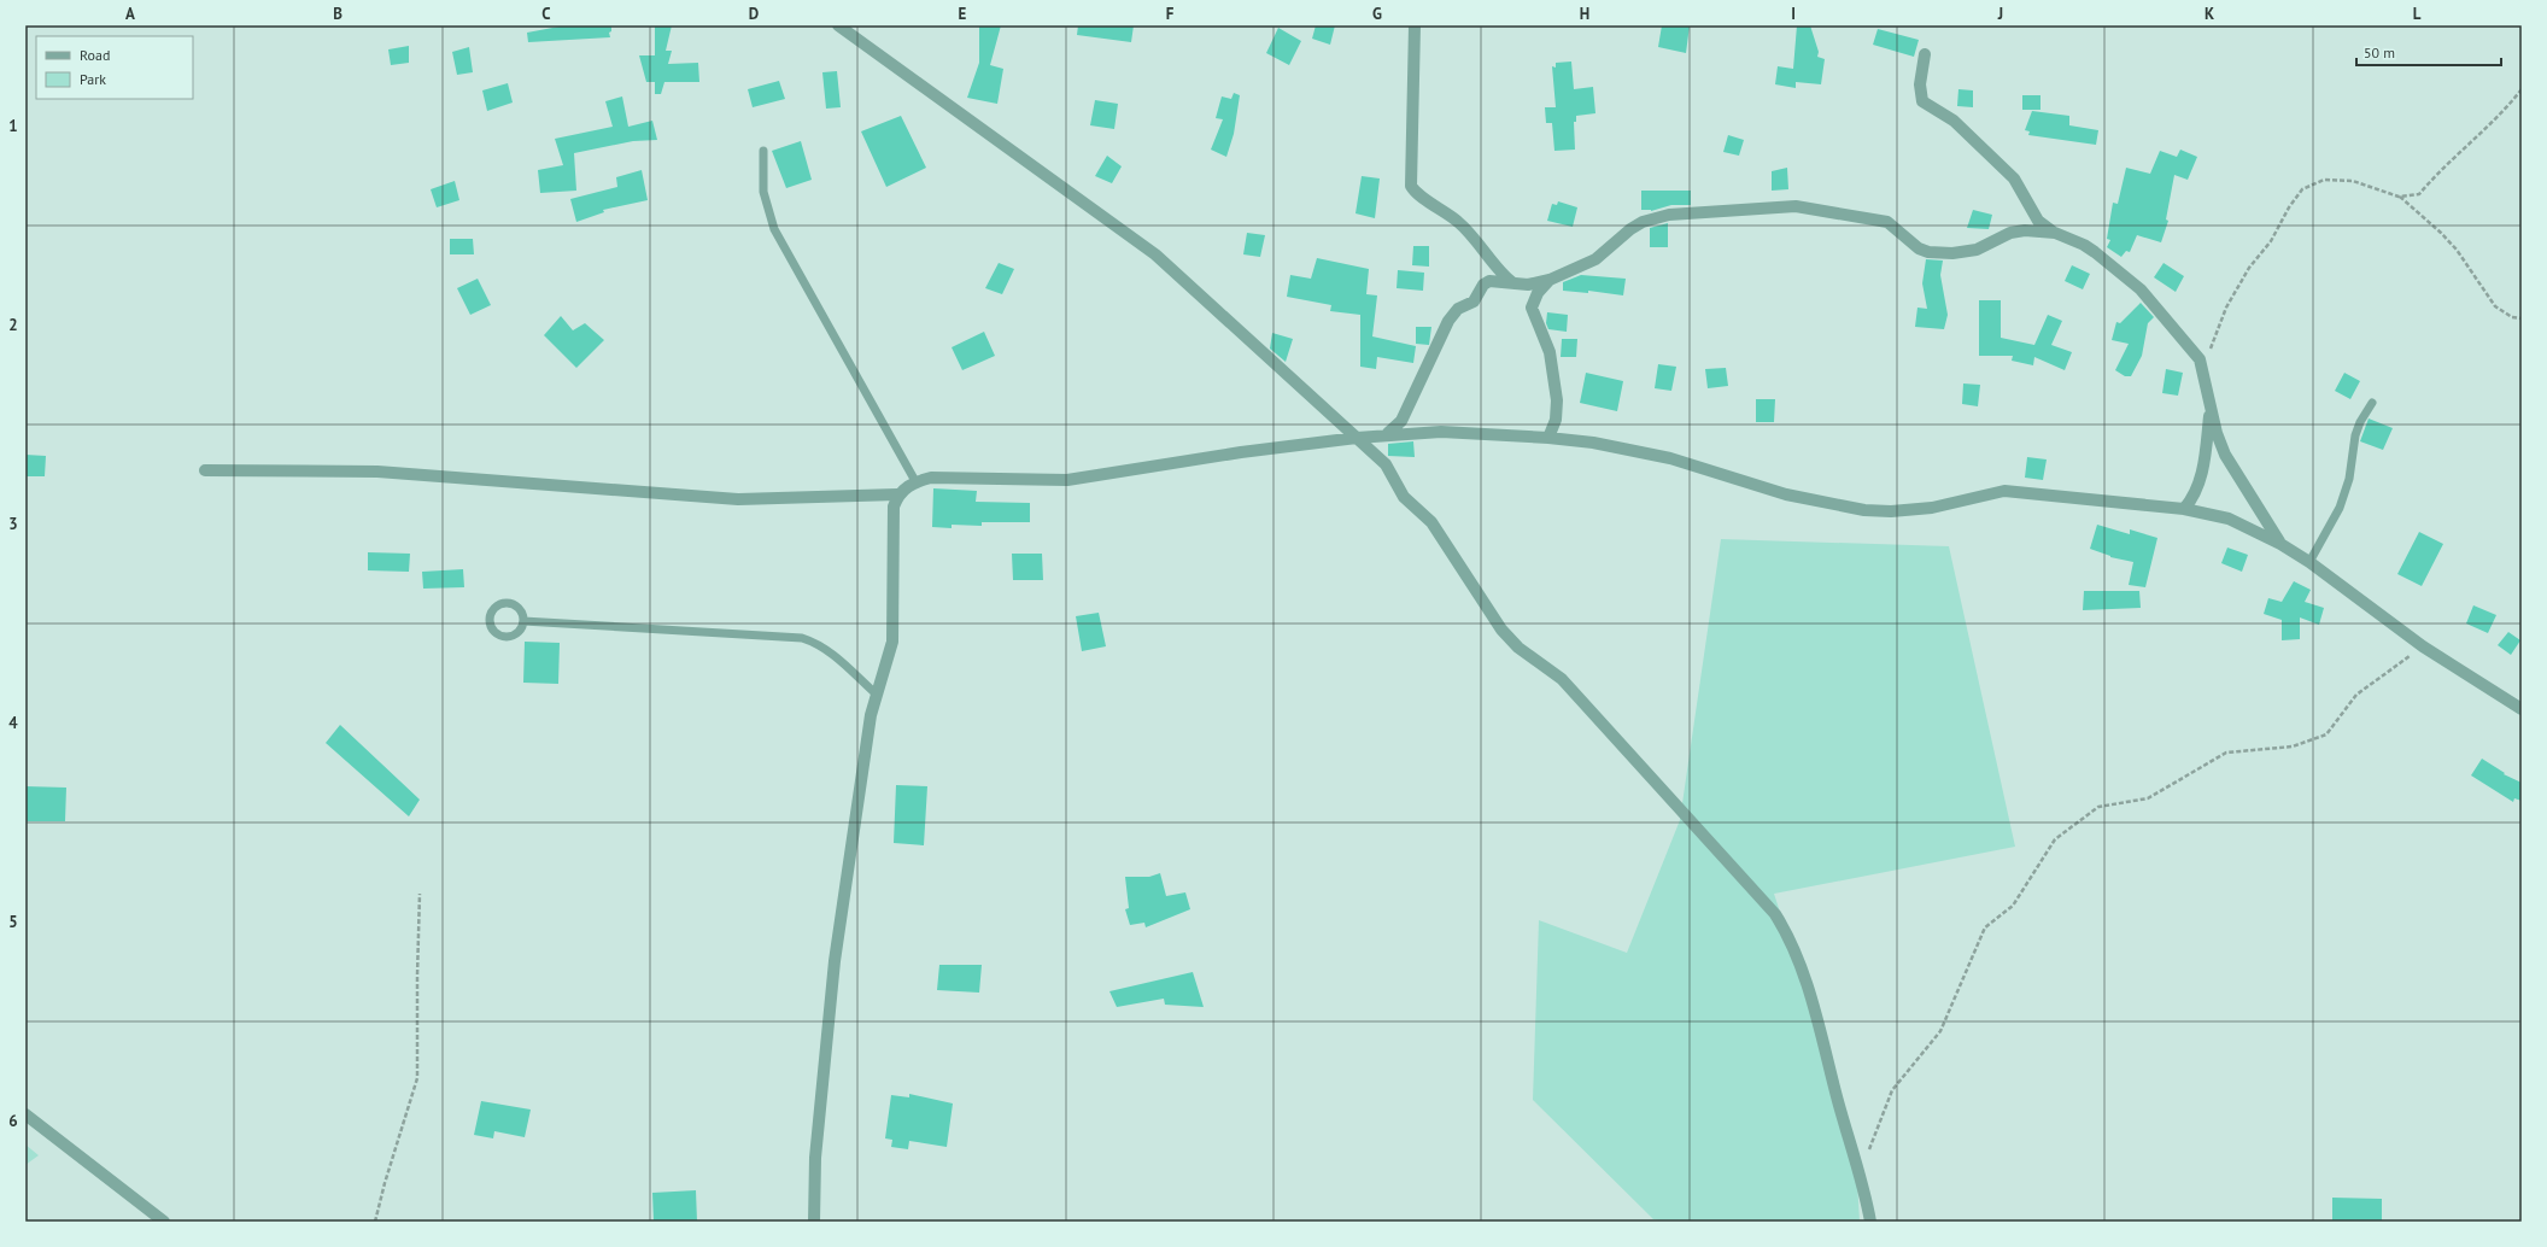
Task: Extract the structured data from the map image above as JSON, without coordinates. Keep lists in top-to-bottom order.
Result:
{
  "legend": ["Road", "Park"],
  "scale_bar": "50 m",
  "grid": {
    "columns": [
      "A",
      "B",
      "C",
      "D",
      "E",
      "F",
      "G",
      "H",
      "I",
      "J",
      "K",
      "L"
    ],
    "rows": [
      "1",
      "2",
      "3",
      "4",
      "5",
      "6"
    ]
  }
}
